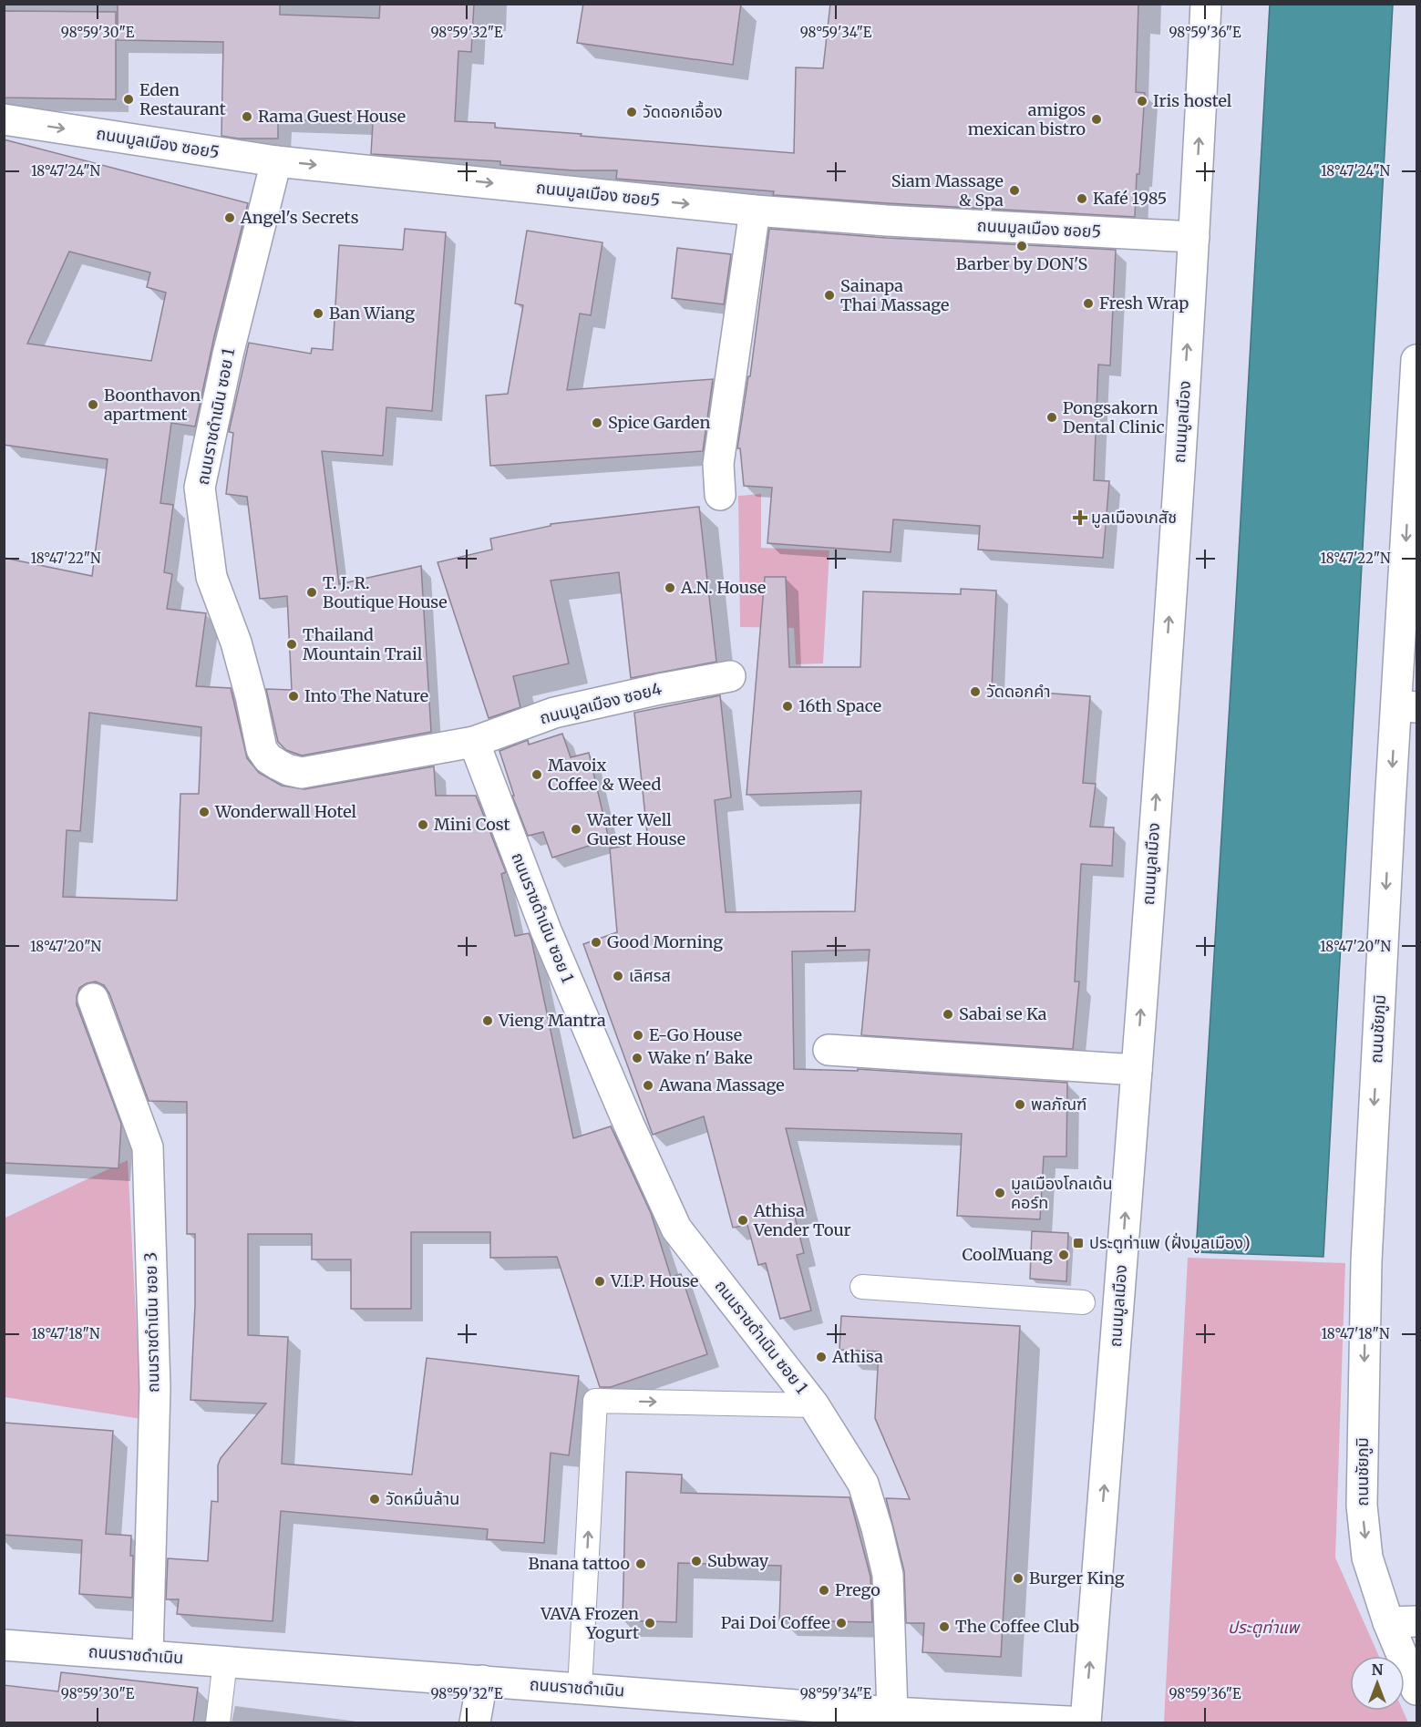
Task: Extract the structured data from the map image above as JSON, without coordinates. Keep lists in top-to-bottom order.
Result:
{
  "streets": {
    "street": [
      "ถนนมูลเมือง ซอย5",
      "ถนนราชดำเนิน ซอย 1",
      "ถนนมูลเมือง",
      "ถนนมูลเมือง ซอย4",
      "ถนนชัยภูมิ",
      "ถนนราชดำเนิน ซอย 3",
      "ถนนราชดำเนิน"
    ]
  },
  "crossings": [
    ["ถนนมูลเมือง ซอย5", "ถนนราชดำเนิน ซอย 1"],
    ["ถนนมูลเมือง ซอย5", "ถนนมูลเมือง"],
    ["ถนนราชดำเนิน ซอย 1", "ถนนมูลเมือง ซอย4"],
    ["ถนนราชดำเนิน ซอย 1", "ถนนราชดำเนิน"],
    ["ถนนมูลเมือง", "ถนนราชดำเนิน"],
    ["ถนนราชดำเนิน ซอย 3", "ถนนราชดำเนิน"]
  ],
  "one_way": ["ถนนมูลเมือง ซอย5", "ถนนมูลเมือง", "ถนนชัยภูมิ"],
  "parks": ["ประตูท่าแพ"],
  "places": {
    "other": [
      "Eden Restaurant",
      "Iris hostel",
      "วัดดอกเอื้อง",
      "Rama Guest House",
      "amigos mexican bistro",
      "Siam Massage & Spa",
      "Kafé 1985",
      "Angel's Secrets",
      "Barber by DON'S",
      "Sainapa Thai Massage",
      "Fresh Wrap",
      "Ban Wiang",
      "Boonthavon apartment",
      "Pongsakorn Dental Clinic",
      "Spice Garden",
      "A.N. House",
      "T. J. R. Boutique House",
      "Thailand Mountain Trail",
      "วัดดอกคำ",
      "Into The Nature",
      "16th Space",
      "Mavoix Coffee & Weed",
      "Wonderwall Hotel",
      "Mini Cost",
      "Water Well Guest House",
      "Good Morning",
      "เลิศรส",
      "Sabai se Ka",
      "Vieng Mantra",
      "E-Go House",
      "Wake n' Bake",
      "Awana Massage",
      "พลภัณฑ์",
      "มูลเมืองโกลเด้น คอร์ท",
      "Athisa Vender Tour",
      "CoolMuang",
      "V.I.P. House",
      "Athisa",
      "วัดหมื่นล้าน",
      "Subway",
      "Bnana tattoo",
      "Burger King",
      "Prego",
      "VAVA Frozen Yogurt",
      "Pai Doi Coffee",
      "The Coffee Club"
    ],
    "health": ["มูลเมืองเภสัช"],
    "transit": ["ประตูท่าแพ (ฝั่งมูลเมือง)"]
  },
  "north": "top",
  "coordinates": [
    "98°59'30\"E",
    "98°59'32\"E",
    "98°59'34\"E",
    "98°59'36\"E",
    "18°47'24\"N",
    "18°47'22\"N",
    "18°47'20\"N",
    "18°47'18\"N"
  ]
}
